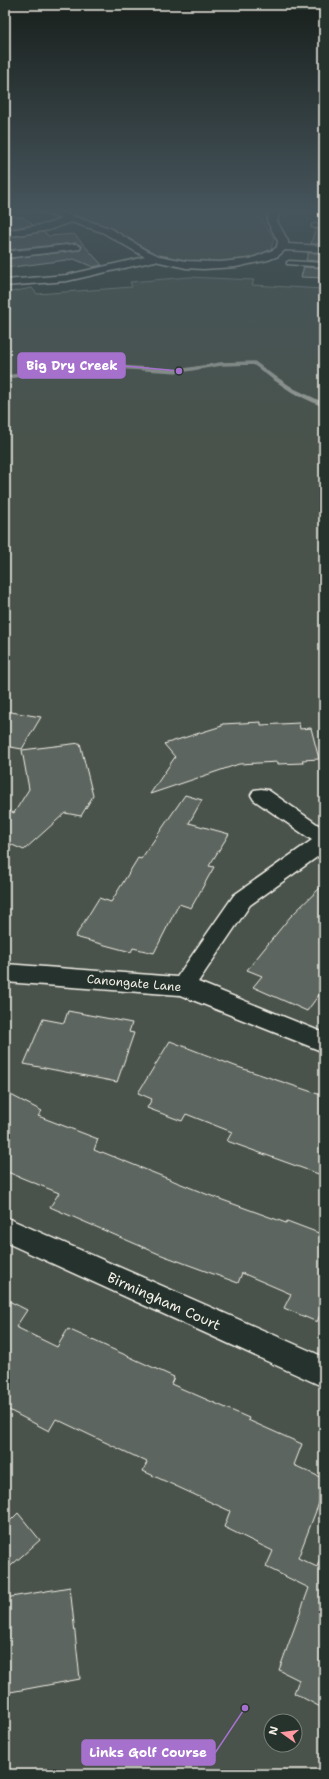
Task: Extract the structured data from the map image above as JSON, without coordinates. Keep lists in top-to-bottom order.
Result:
{
  "streets": {
    "street": ["Canongate Lane", "Birmingham Court"]
  },
  "places": ["Big Dry Creek", "Links Golf Course"],
  "north": "left"
}
